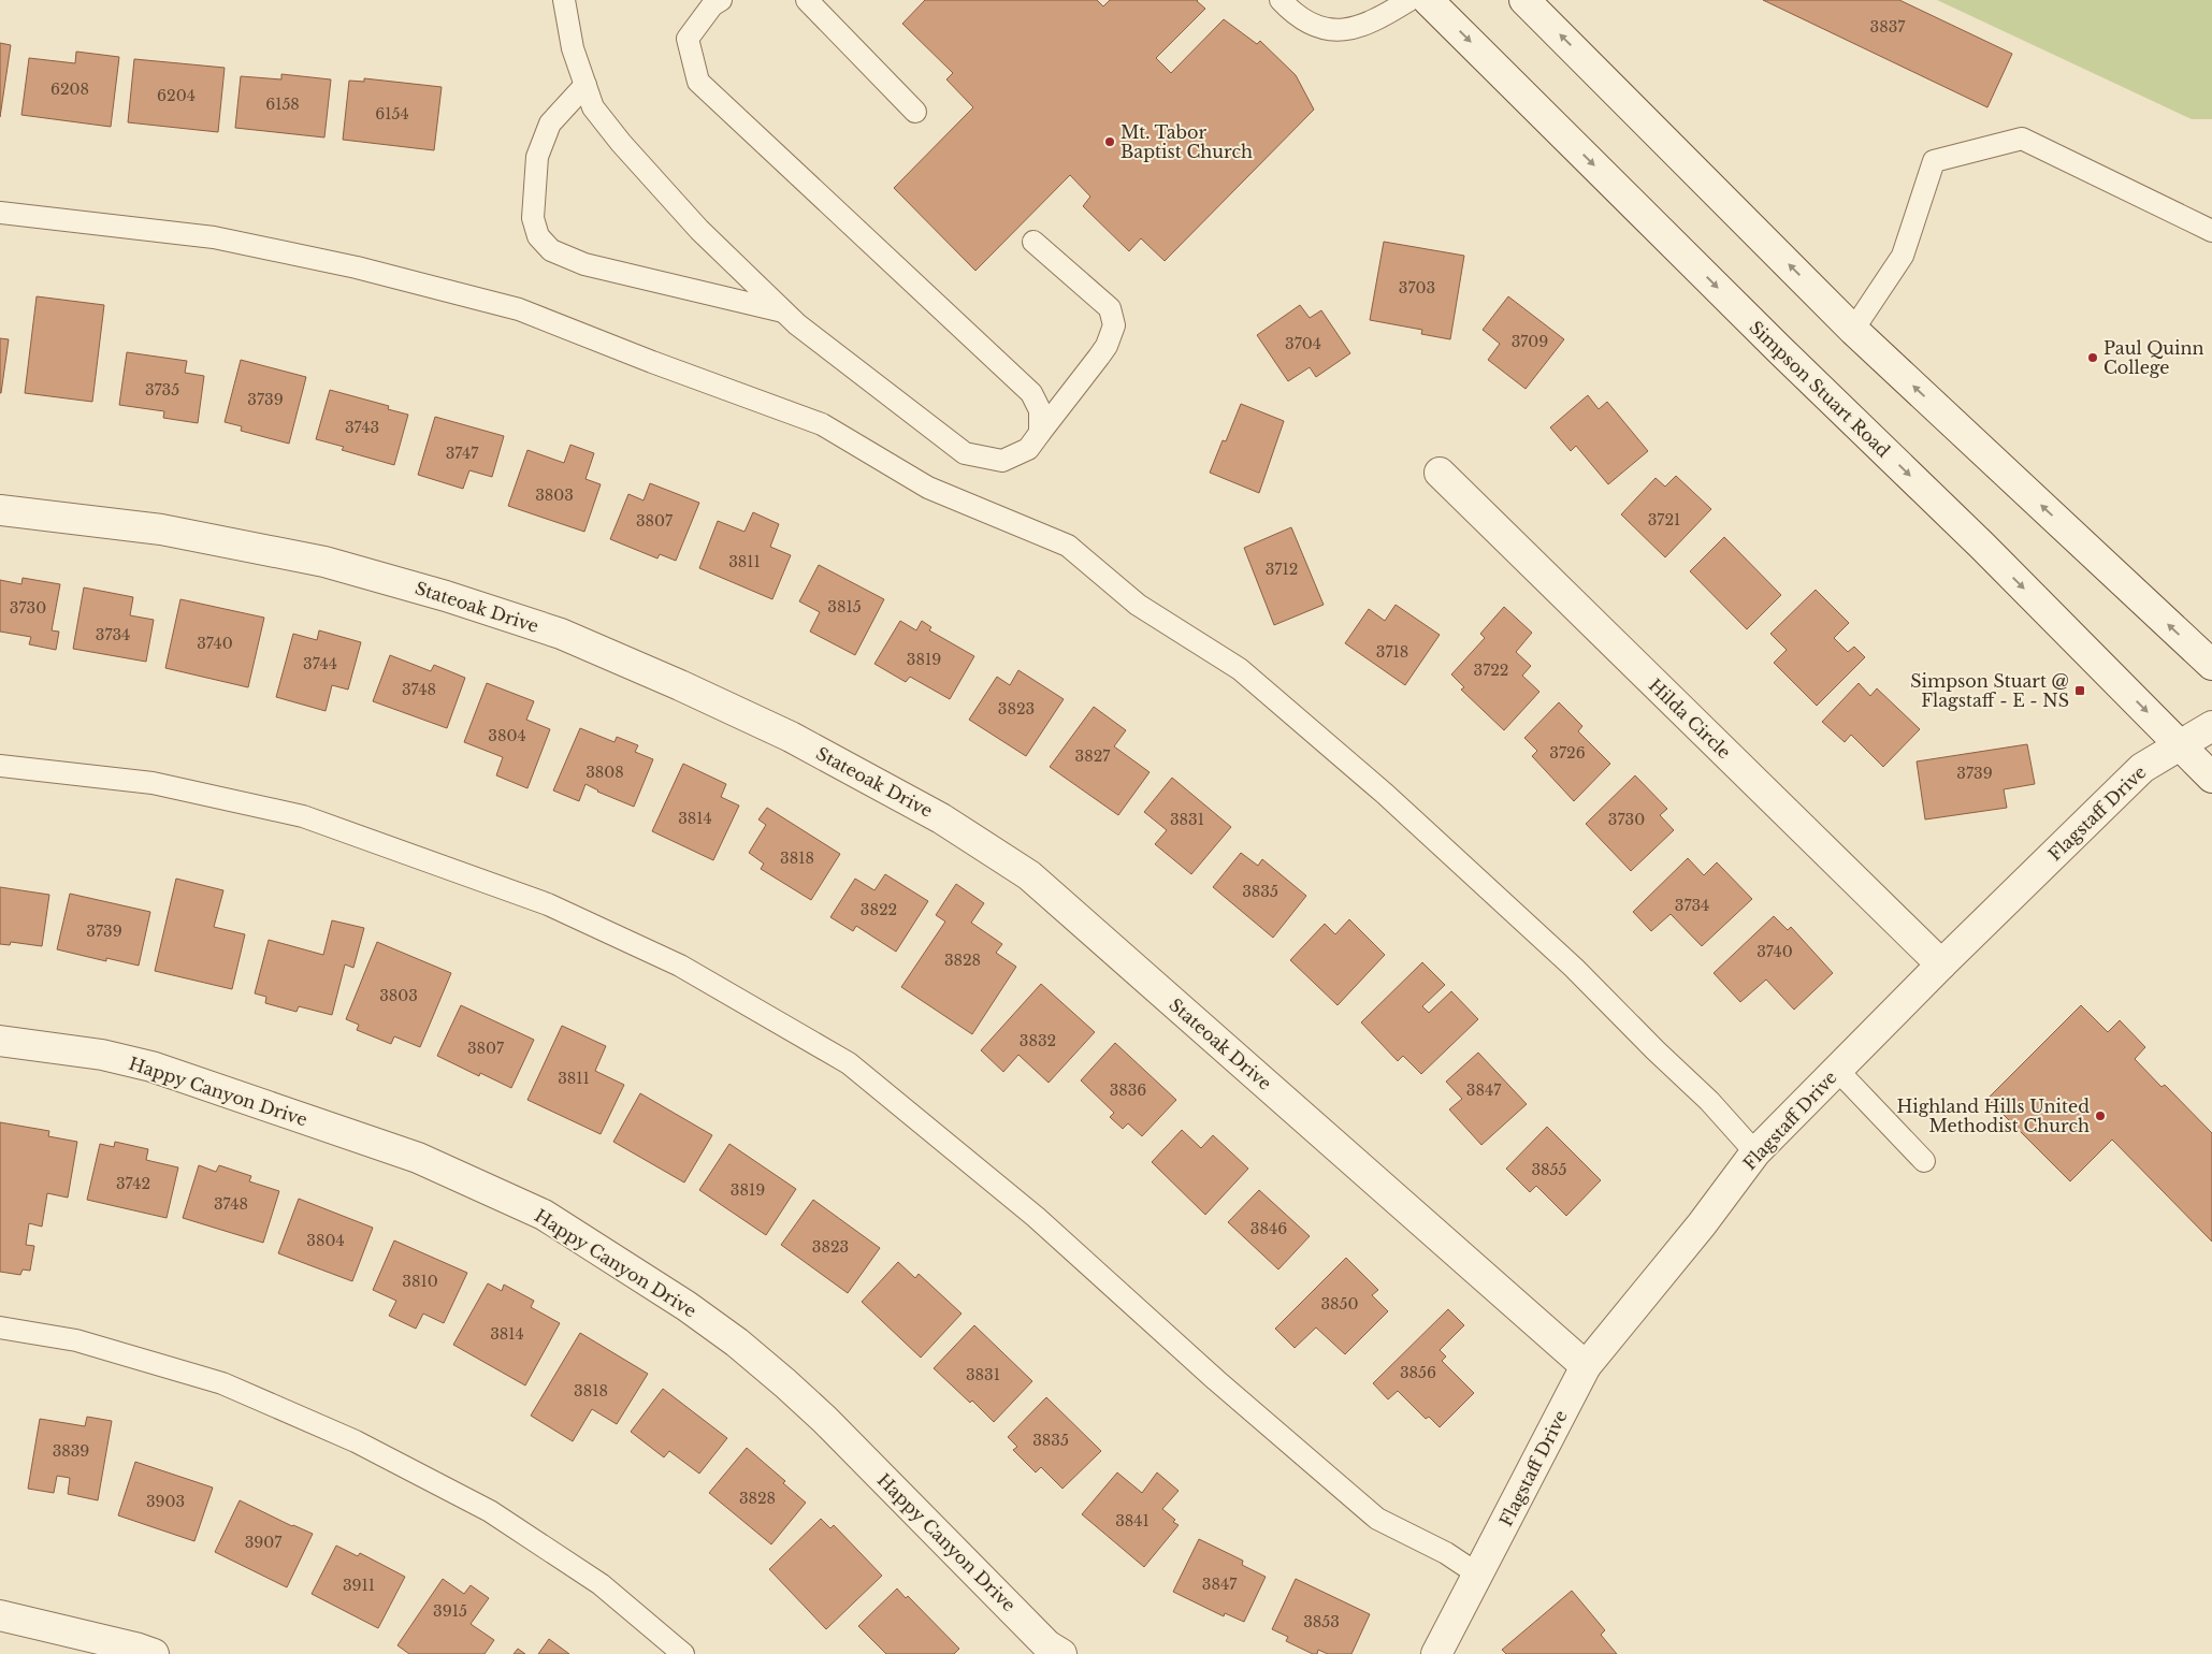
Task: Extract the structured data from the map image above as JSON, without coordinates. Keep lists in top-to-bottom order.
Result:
{
  "streets": {
    "street": [
      "Simpson Stuart Road",
      "Stateoak Drive",
      "Hilda Circle",
      "Flagstaff Drive",
      "Happy Canyon Drive"
    ]
  },
  "crossings": [
    ["Simpson Stuart Road", "Flagstaff Drive"],
    ["Stateoak Drive", "Flagstaff Drive"],
    ["Hilda Circle", "Flagstaff Drive"]
  ],
  "places": {
    "other": ["Mt. Tabor Baptist Church", "Paul Quinn College", "Highland Hills United Methodist Church"],
    "transit": ["Simpson Stuart @ Flagstaff - E - NS"]
  },
  "house_numbers": [
    "3837",
    "6208",
    "6204",
    "6158",
    "6154",
    "3703",
    "3709",
    "3704",
    "3735",
    "3739",
    "3743",
    "3747",
    "3803",
    "3721",
    "3807",
    "3811",
    "3712",
    "3815",
    "3730",
    "3734",
    "3740",
    "3718",
    "3819",
    "3744",
    "3722",
    "3748",
    "3823",
    "3804",
    "3726",
    "3827",
    "3808",
    "3739",
    "3814",
    "3831",
    "3730",
    "3818",
    "3835",
    "3734",
    "3822",
    "3739",
    "3740",
    "3828",
    "3803",
    "3832",
    "3807",
    "3811",
    "3836",
    "3847",
    "3855",
    "3742",
    "3819",
    "3748",
    "3846",
    "3804",
    "3823",
    "3810",
    "3850",
    "3814",
    "3856",
    "3831",
    "3818",
    "3835",
    "3839",
    "3828",
    "3903",
    "3841",
    "3907",
    "3847",
    "3911",
    "3915",
    "3853"
  ]
}
